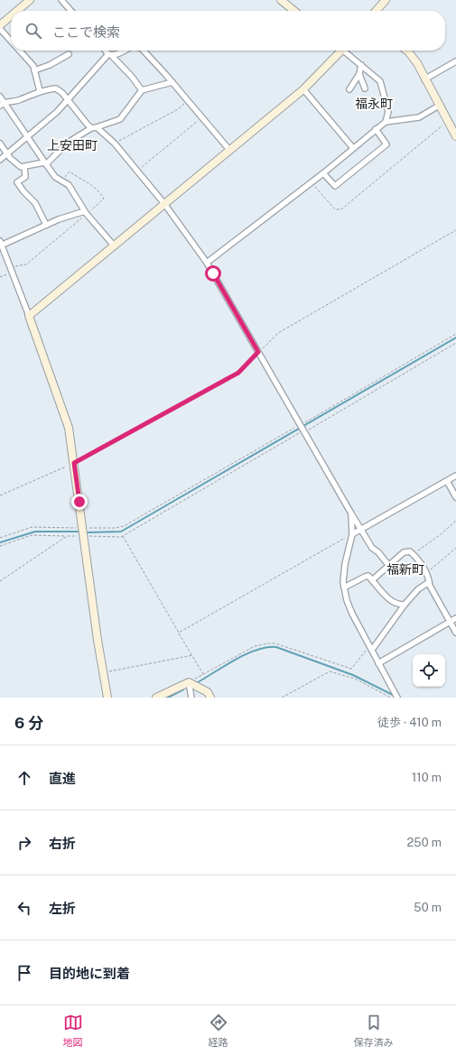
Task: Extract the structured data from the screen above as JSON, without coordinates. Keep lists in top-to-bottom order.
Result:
{
  "districts": ["福永町", "上安田町", "福新町"],
  "page": {
    "search": "ここで検索",
    "heading": ["6 分", "徒歩 · 410 m"],
    "list": [
      ["直進", "110 m"],
      ["右折", "250 m"],
      ["左折", "50 m"],
      "目的地に到着"
    ],
    "nav": ["地図", "経路", "保存済み"]
  }
}
